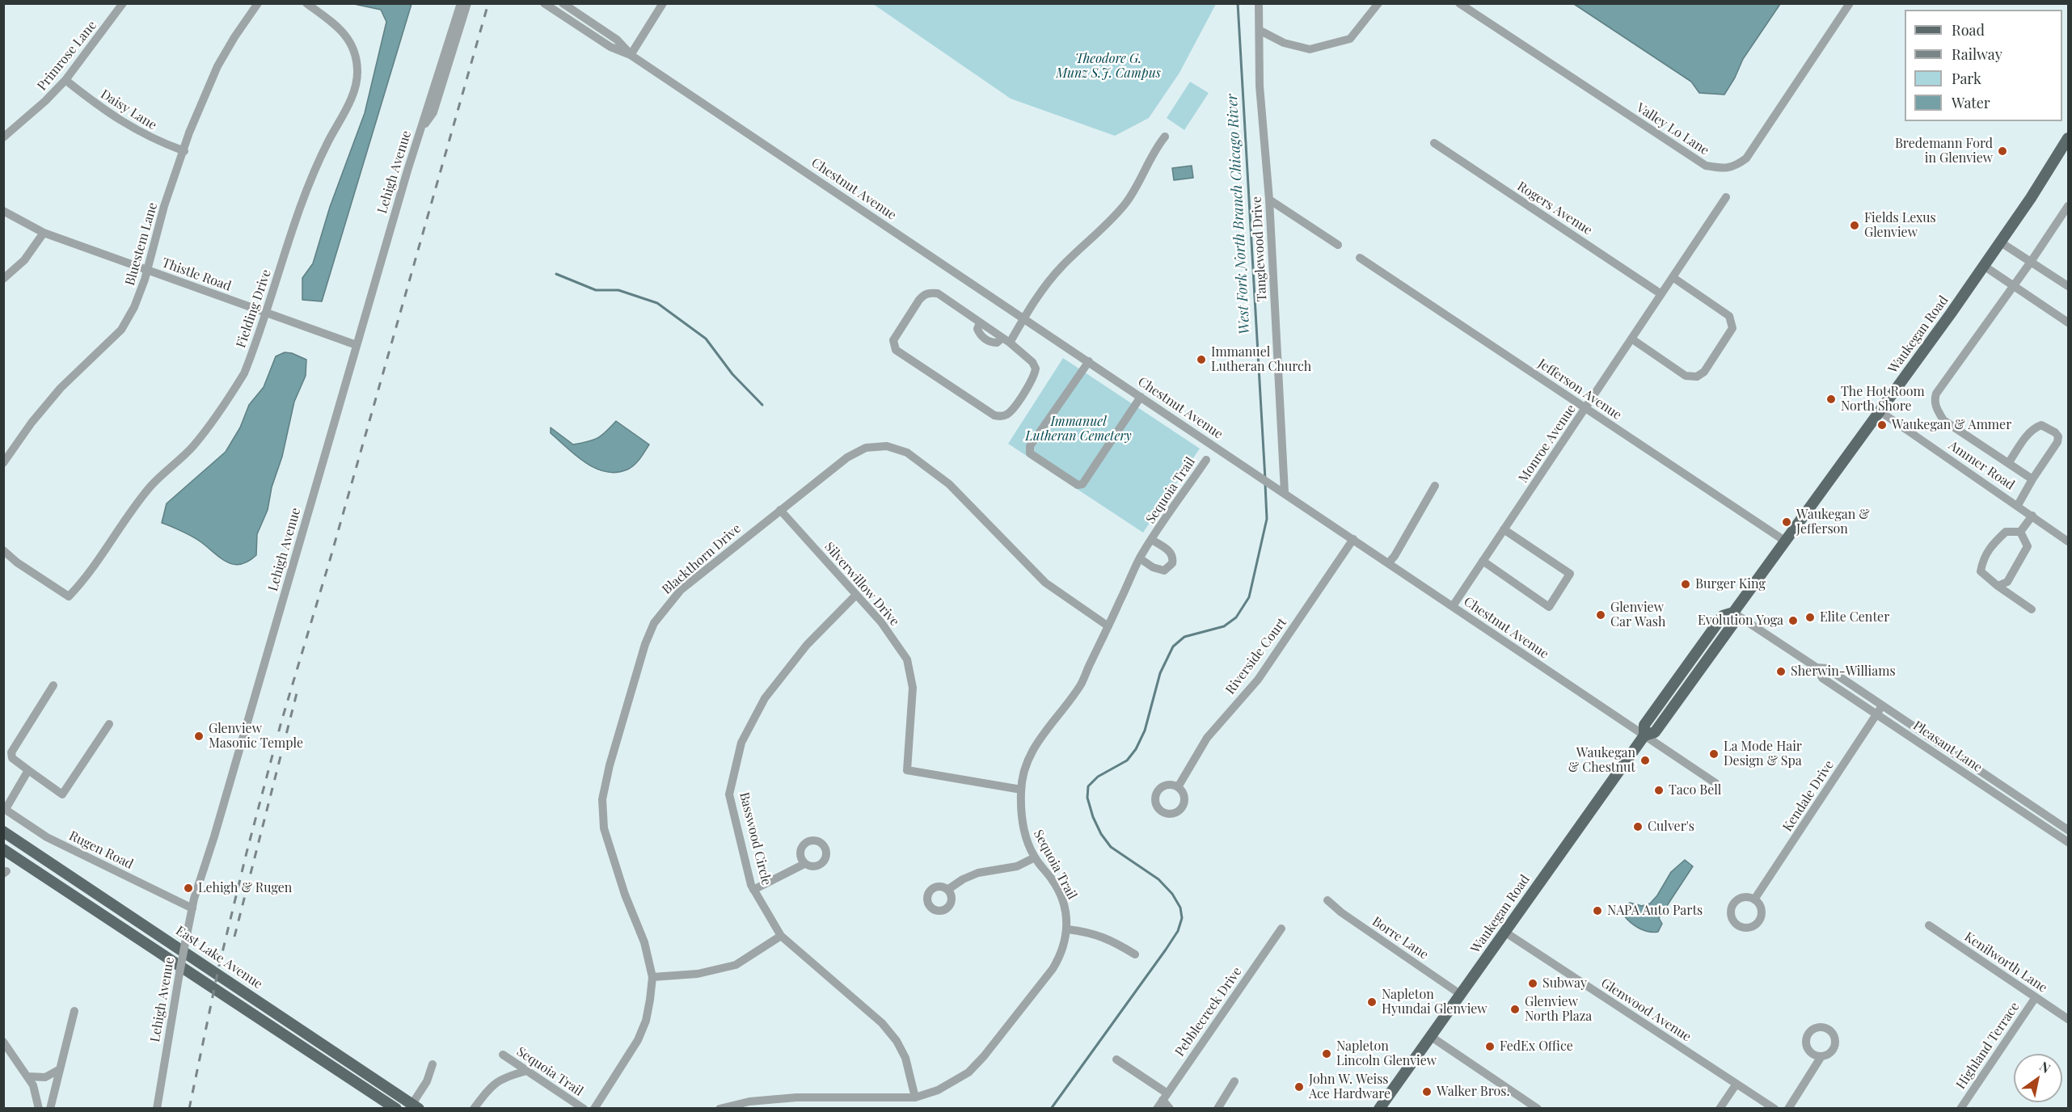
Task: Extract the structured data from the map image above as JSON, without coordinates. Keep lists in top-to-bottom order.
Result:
{
  "streets": {
    "main road": ["Waukegan Road", "East Lake Avenue"],
    "street": [
      "Primrose Lane",
      "Daisy Lane",
      "Valley Lo Lane",
      "Lehigh Avenue",
      "Chestnut Avenue",
      "Rogers Avenue",
      "Bluestem Lane",
      "Tanglewood Drive",
      "Thistle Road",
      "Fielding Drive",
      "Jefferson Avenue",
      "Monroe Avenue",
      "Ammer Road",
      "Sequoia Trail",
      "Blackthorn Drive",
      "Silverwillow Drive",
      "Riverside Court",
      "Pleasant Lane",
      "Kendale Drive",
      "Basswood Circle",
      "Rugen Road",
      "Borre Lane",
      "Kenilworth Lane",
      "Glenwood Avenue",
      "Pebblecreek Drive",
      "Highland Terrace"
    ]
  },
  "crossings": [
    ["Primrose Lane", "Daisy Lane"],
    ["Daisy Lane", "Bluestem Lane"],
    ["Lehigh Avenue", "Thistle Road"],
    ["Lehigh Avenue", "Rugen Road"],
    ["Chestnut Avenue", "Tanglewood Drive"],
    ["Chestnut Avenue", "Waukegan Road"],
    ["Chestnut Avenue", "Monroe Avenue"],
    ["Chestnut Avenue", "Riverside Court"],
    ["Rogers Avenue", "Monroe Avenue"],
    ["Bluestem Lane", "Thistle Road"],
    ["Thistle Road", "Fielding Drive"],
    ["Waukegan Road", "Jefferson Avenue"],
    ["Waukegan Road", "Ammer Road"],
    ["Waukegan Road", "Pleasant Lane"],
    ["Waukegan Road", "Borre Lane"],
    ["Waukegan Road", "Glenwood Avenue"],
    ["Jefferson Avenue", "Monroe Avenue"],
    ["Sequoia Trail", "Blackthorn Drive"],
    ["Sequoia Trail", "Silverwillow Drive"],
    ["Sequoia Trail", "Basswood Circle"],
    ["Blackthorn Drive", "Silverwillow Drive"],
    ["Silverwillow Drive", "Basswood Circle"],
    ["Pleasant Lane", "Kendale Drive"],
    ["Kenilworth Lane", "Highland Terrace"]
  ],
  "water": ["West Fork North Branch Chicago River"],
  "parks": ["Theodore G. Munz S.J. Campus", "Immanuel Lutheran Cemetery"],
  "places": [
    "Bredemann Ford in Glenview",
    "Fields Lexus Glenview",
    "Immanuel Lutheran Church",
    "The Hot Room North Shore",
    "Waukegan & Ammer",
    "Waukegan & Jefferson",
    "Burger King",
    "Glenview Car Wash",
    "Elite Center",
    "Evolution Yoga",
    "Sherwin-Williams",
    "Glenview Masonic Temple",
    "La Mode Hair Design & Spa",
    "Waukegan & Chestnut",
    "Taco Bell",
    "Culver's",
    "Lehigh & Rugen",
    "NAPA Auto Parts",
    "Subway",
    "Napleton Hyundai Glenview",
    "Glenview North Plaza",
    "FedEx Office",
    "Napleton Lincoln Glenview",
    "John W. Weiss Ace Hardware",
    "Walker Bros."
  ],
  "legend": [
    "Road",
    "Railway",
    "Park",
    "Water"
  ],
  "north": "top right"
}
